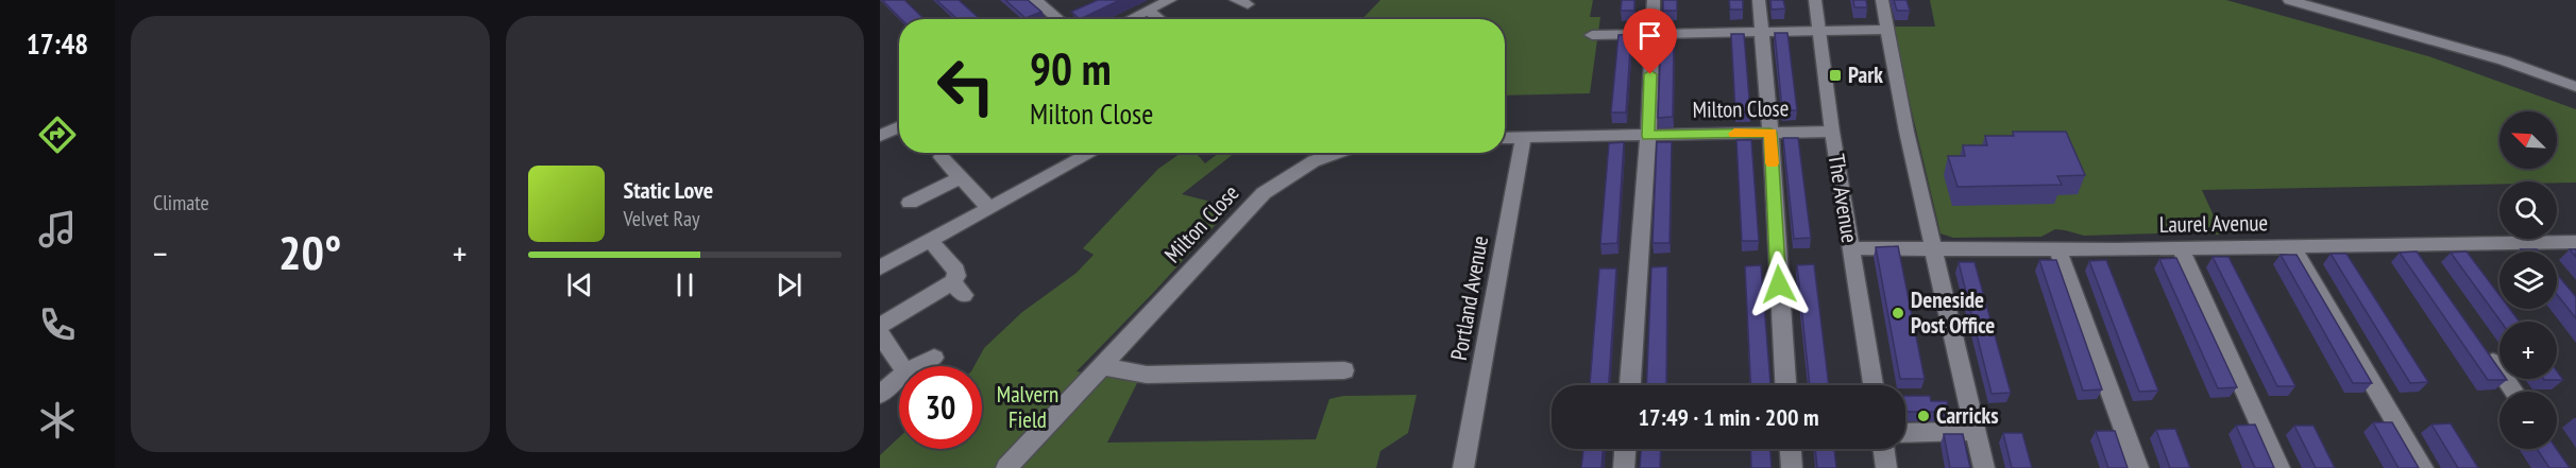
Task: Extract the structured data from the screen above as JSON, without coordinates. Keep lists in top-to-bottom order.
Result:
{
  "streets": {
    "street": [
      "Milton Close",
      "The Avenue",
      "Laurel Avenue",
      "Portland Avenue"
    ]
  },
  "crossings": [
    ["Milton Close", "The Avenue"],
    ["Milton Close", "Portland Avenue"],
    ["The Avenue", "Laurel Avenue"]
  ],
  "parks": ["Malvern Field"],
  "places": {
    "transit": ["Park"],
    "other": ["Deneside Post Office", "Carricks"]
  },
  "north": "top left",
  "page": {
    "tabs": "17:48",
    "tile": "Climate",
    "turn": ["90 m", "Milton Close"],
    "map_buttons": ["+", "−"],
    "song": ["Static Love", "Velvet Ray"],
    "heat": ["−", "20°", "+"],
    "limit": "30",
    "trip": "17:49 · 1 min · 200 m"
  }
}
